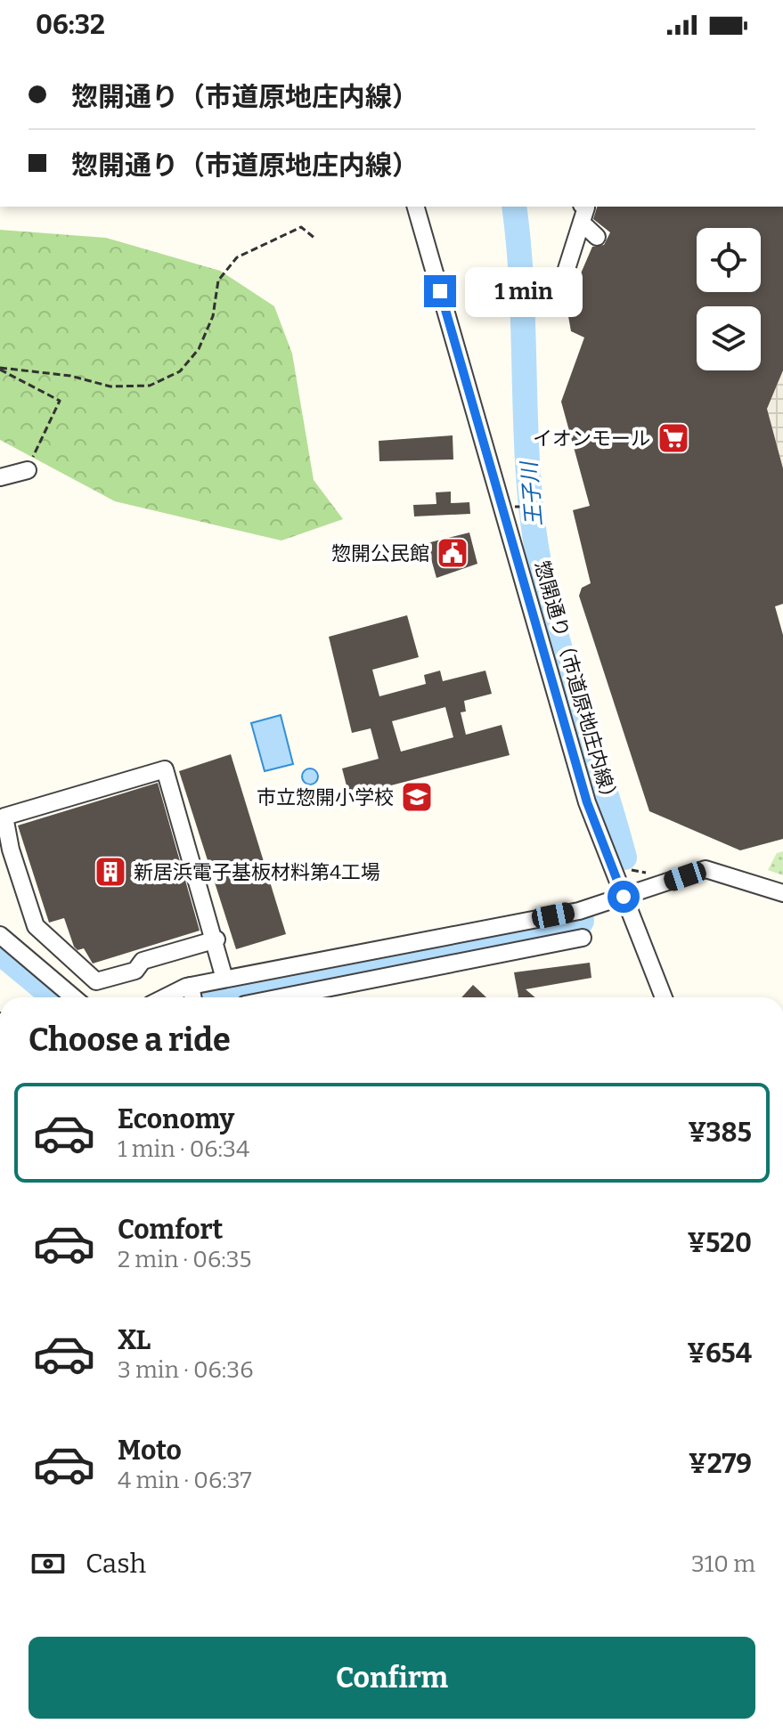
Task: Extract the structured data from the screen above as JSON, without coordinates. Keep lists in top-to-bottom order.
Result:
{
  "streets": {
    "street": ["惣開通り（市道原地庄内線）"]
  },
  "water": ["王子川"],
  "places": {
    "supermarket": ["イオンモール"],
    "public building": ["惣開公民館"],
    "school or university": ["市立惣開小学校"],
    "building": ["新居浜電子基板材料第4工場"]
  },
  "page": {
    "status": "06:32",
    "banner": ["惣開通り（市道原地庄内線）", "惣開通り（市道原地庄内線）"],
    "bubble": "1 min",
    "heading": "Choose a ride",
    "list": [
      {
        "name": "Economy",
        "note": "1 min · 06:34",
        "value": "¥385"
      },
      {
        "name": "Comfort",
        "note": "2 min · 06:35",
        "value": "¥520"
      },
      {
        "name": "XL",
        "note": "3 min · 06:36",
        "value": "¥654"
      },
      {
        "name": "Moto",
        "note": "4 min · 06:37",
        "value": "¥279"
      }
    ],
    "pay": ["Cash", "310 m"],
    "buttons": "Confirm"
  }
}
